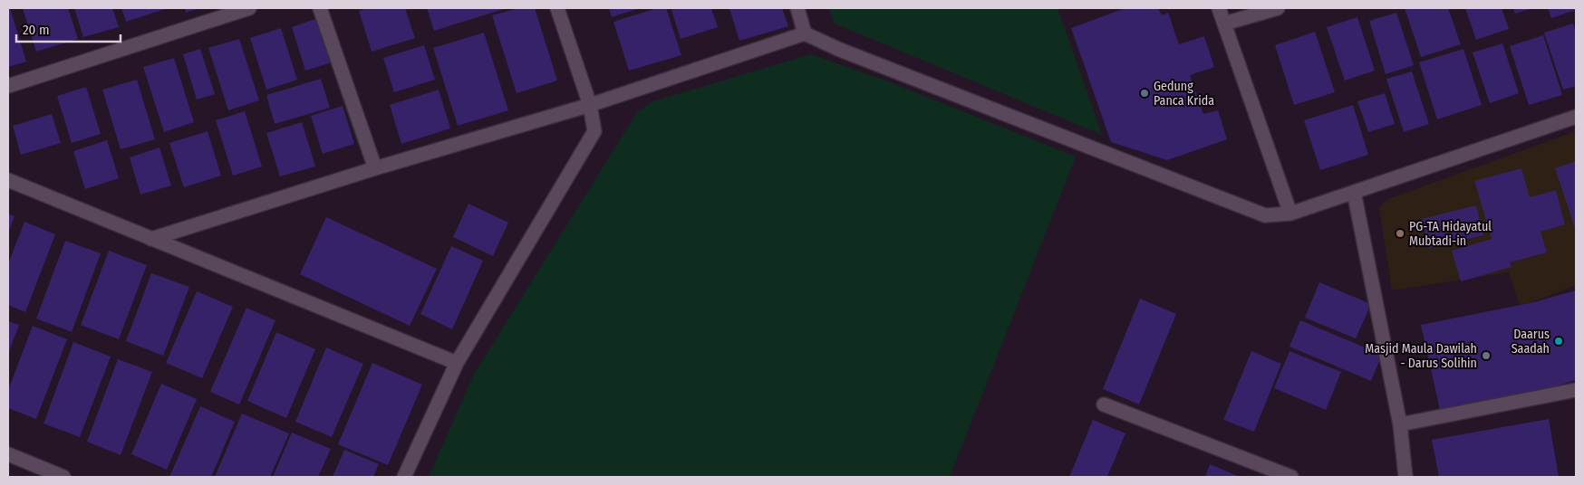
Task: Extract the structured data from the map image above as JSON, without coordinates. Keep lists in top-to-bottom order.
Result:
{
  "places": [
    "Gedung Panca Krida",
    "PG-TA Hidayatul Mubtadi-in",
    "Daarus Saadah",
    "Masjid Maula Dawilah - Darus Solihin"
  ],
  "scale_bar": "20 m"
}
